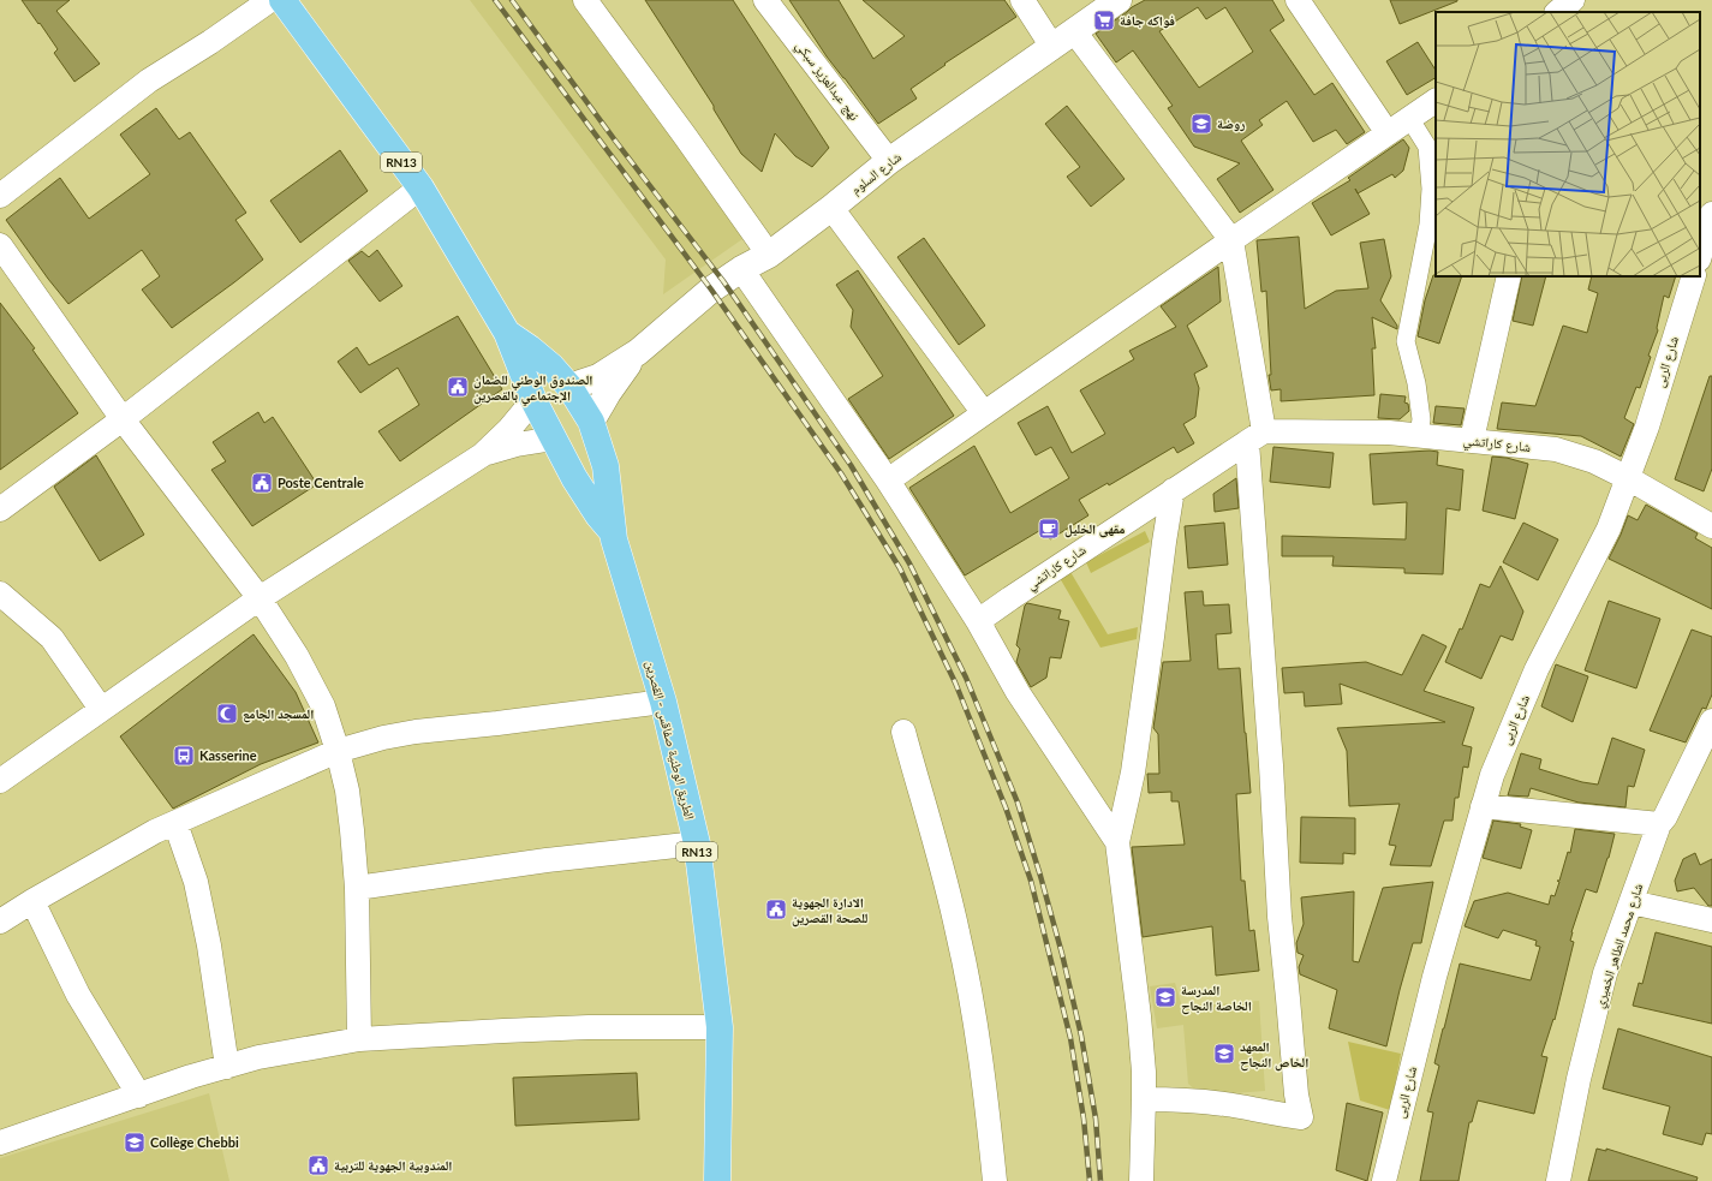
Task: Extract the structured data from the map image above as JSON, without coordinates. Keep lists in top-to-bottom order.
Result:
{
  "streets": {
    "main road": ["RN13", "الطريق الوطنية صفاقس - القصرين"],
    "street": [
      "نهج عبدالعزيز سبكي",
      "شارع السلوم",
      "شارع الربى",
      "شارع كاراتشي",
      "شارع محمد الطاهر الخميري"
    ]
  },
  "crossings": [
    ["نهج عبدالعزيز سبكي", "شارع السلوم"],
    ["شارع السلوم", "الطريق الوطنية صفاقس - القصرين"],
    ["شارع الربى", "شارع كاراتشي"]
  ],
  "places": {
    "supermarket": ["فواكه جافة"],
    "school or university": [
      "روضة",
      "المدرسة الخاصة النجاح",
      "المعهد الخاص النجاح",
      "Collège Chebbi"
    ],
    "public building": [
      "الصندوق الوطني للضمان الإجتماعي بالقصرين",
      "Poste Centrale",
      "الادارة الجهوية للصحة القصرين",
      "المندوبية الجهوية للتربية"
    ],
    "cafe": ["مقهى الخليل"],
    "mosque": ["المسجد الجامع"],
    "bus stop": ["Kasserine"]
  }
}
